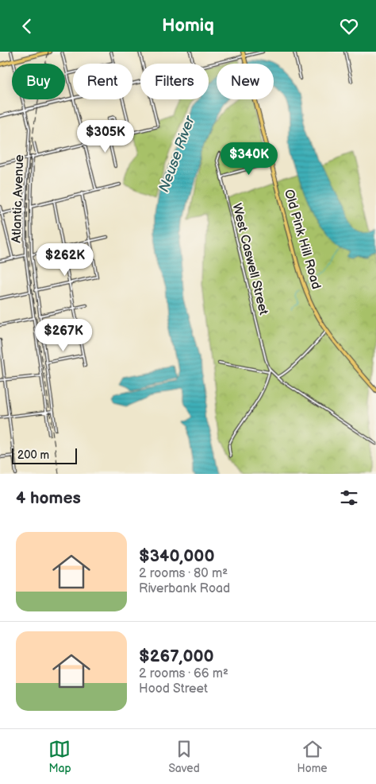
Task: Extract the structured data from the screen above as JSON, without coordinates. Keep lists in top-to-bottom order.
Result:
{
  "streets": {
    "main road": ["Old Pink Hill Road"],
    "street": ["Atlantic Avenue", "West Caswell Street"]
  },
  "water": ["Neuse River"],
  "scale_bar": "200 m",
  "page": {
    "header": "Homiq",
    "chip": [
      "Buy",
      "Rent",
      "Filters",
      "New"
    ],
    "price": [
      "$305K",
      "$340K",
      "$262K",
      "$267K"
    ],
    "scale": "200 m",
    "heading": "4 homes",
    "list": [
      {
        "name": "$340,000",
        "note": "2 rooms · 80 m² · Riverbank Road"
      },
      {
        "name": "$267,000",
        "note": "2 rooms · 66 m² · Hood Street"
      }
    ],
    "tabs": ["Map", "Saved", "Home"]
  }
}
